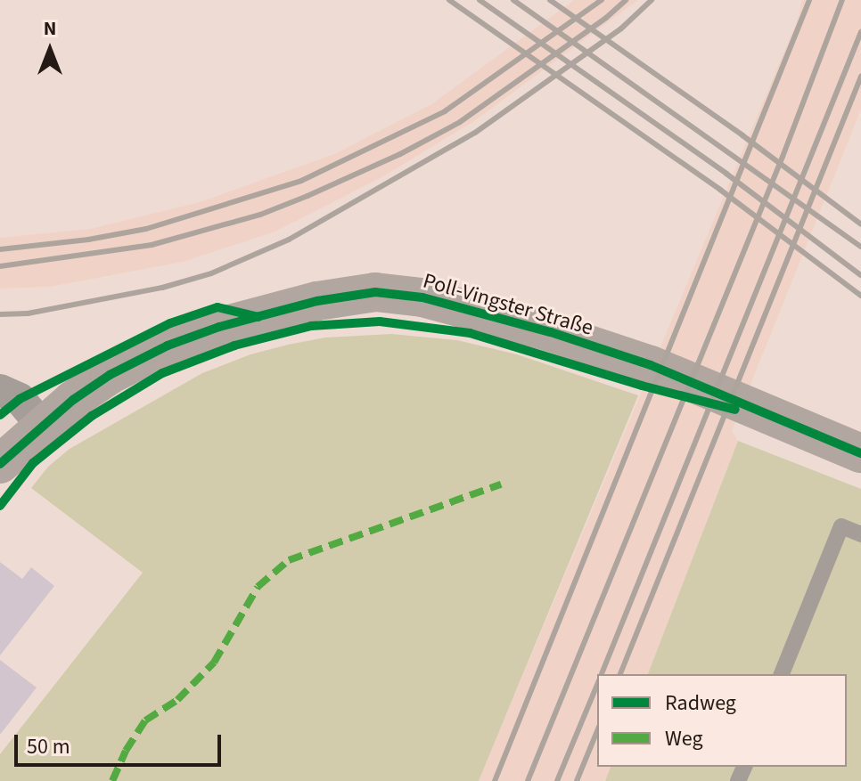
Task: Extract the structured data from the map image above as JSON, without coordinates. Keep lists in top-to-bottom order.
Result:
{
  "streets": {
    "street": ["Poll-Vingster Straße"]
  },
  "legend": ["Radweg", "Weg"],
  "scale_bar": "50 m",
  "north": "top"
}
